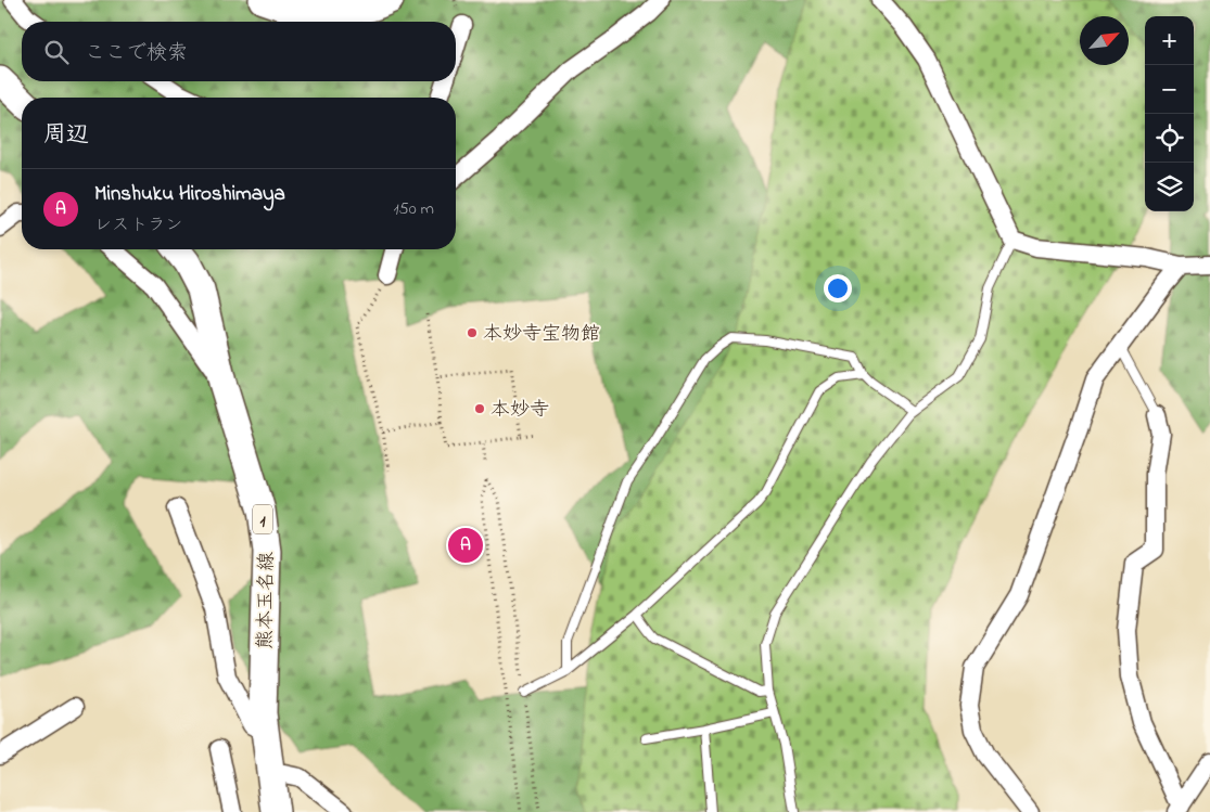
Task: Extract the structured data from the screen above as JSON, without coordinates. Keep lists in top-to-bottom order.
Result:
{
  "streets": {
    "main road": ["1", "熊本玉名線"]
  },
  "places": ["本妙寺宝物館", "本妙寺"],
  "north": "top right",
  "page": {
    "map_buttons": ["+", "−"],
    "search": "ここで検索",
    "heading": "周辺",
    "list": [
      {
        "mark": "A",
        "name": "Minshuku Hiroshimaya",
        "note": "レストラン",
        "value": "150 m"
      }
    ],
    "pins": "A"
  }
}
